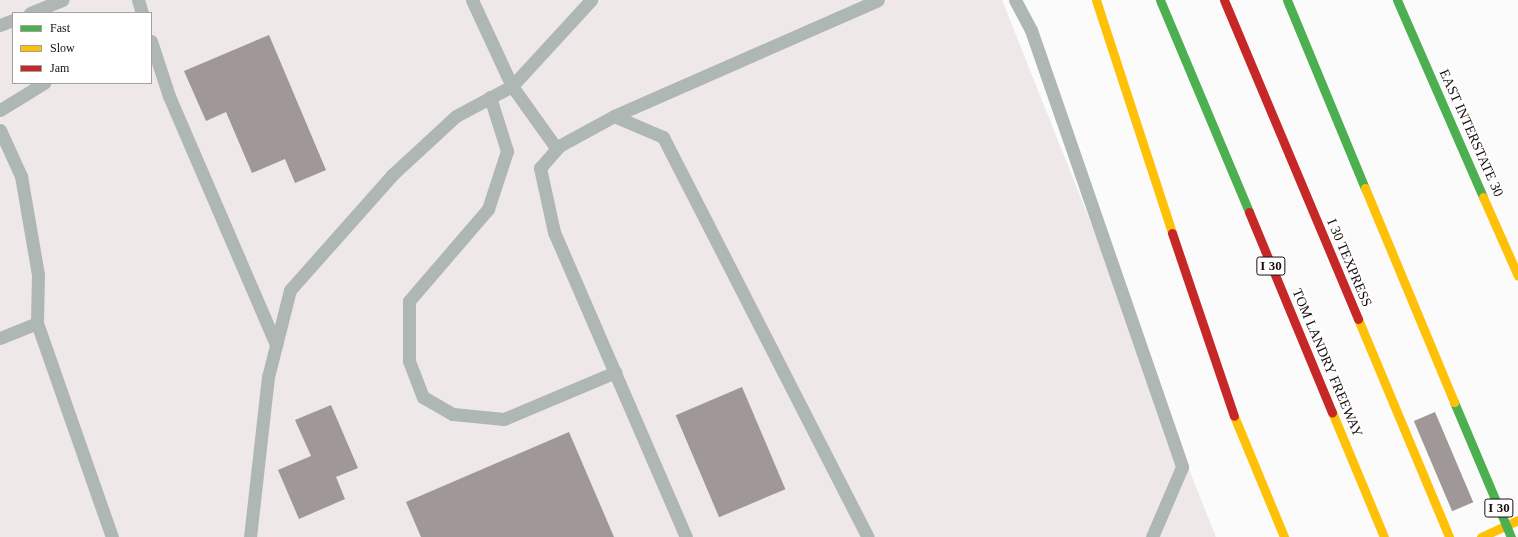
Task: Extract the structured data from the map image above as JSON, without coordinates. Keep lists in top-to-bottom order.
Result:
{
  "streets": {
    "main road": [
      "EAST INTERSTATE 30",
      "I 30 TEXPRESS",
      "I 30",
      "TOM LANDRY FREEWAY"
    ]
  },
  "legend": ["Fast", "Slow", "Jam"]
}
